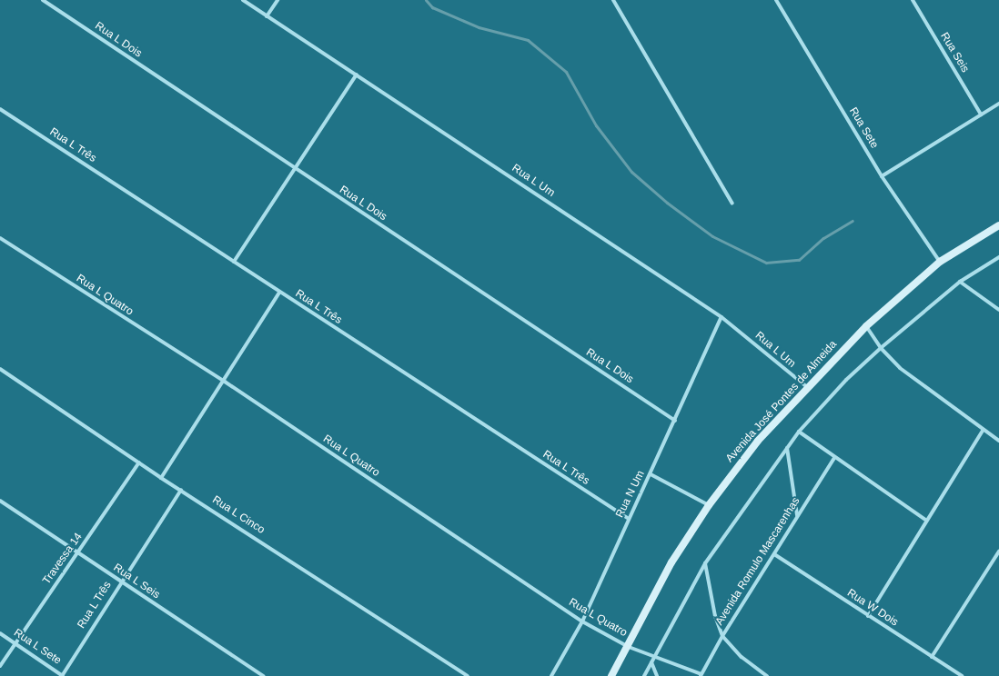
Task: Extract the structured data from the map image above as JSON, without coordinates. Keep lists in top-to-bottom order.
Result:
{
  "streets": {
    "street": [
      "Rua L Dois",
      "Rua Seis",
      "Rua Sete",
      "Rua L Três",
      "Rua L Um",
      "Rua L Quatro",
      "Avenida José Pontes de Almeida",
      "Rua N Um",
      "Rua L Cinco",
      "Travessa 14",
      "Avenida Romulo Mascarenhas",
      "Rua L Seis",
      "Rua W Dois",
      "Rua L Sete"
    ]
  },
  "crossings": [
    ["Rua L Dois", "Rua N Um"],
    ["Rua Sete", "Avenida José Pontes de Almeida"],
    ["Rua L Três", "Rua N Um"],
    ["Rua L Três", "Rua L Cinco"],
    ["Rua L Três", "Rua L Seis"],
    ["Rua L Três", "Rua L Sete"],
    ["Rua L Um", "Avenida José Pontes de Almeida"],
    ["Rua L Um", "Rua N Um"],
    ["Rua L Quatro", "Avenida José Pontes de Almeida"],
    ["Rua L Quatro", "Rua N Um"],
    ["Rua L Quatro", "Avenida Romulo Mascarenhas"],
    ["Rua L Cinco", "Travessa 14"],
    ["Travessa 14", "Rua L Seis"],
    ["Travessa 14", "Rua L Sete"],
    ["Avenida Romulo Mascarenhas", "Rua W Dois"]
  ]
}
